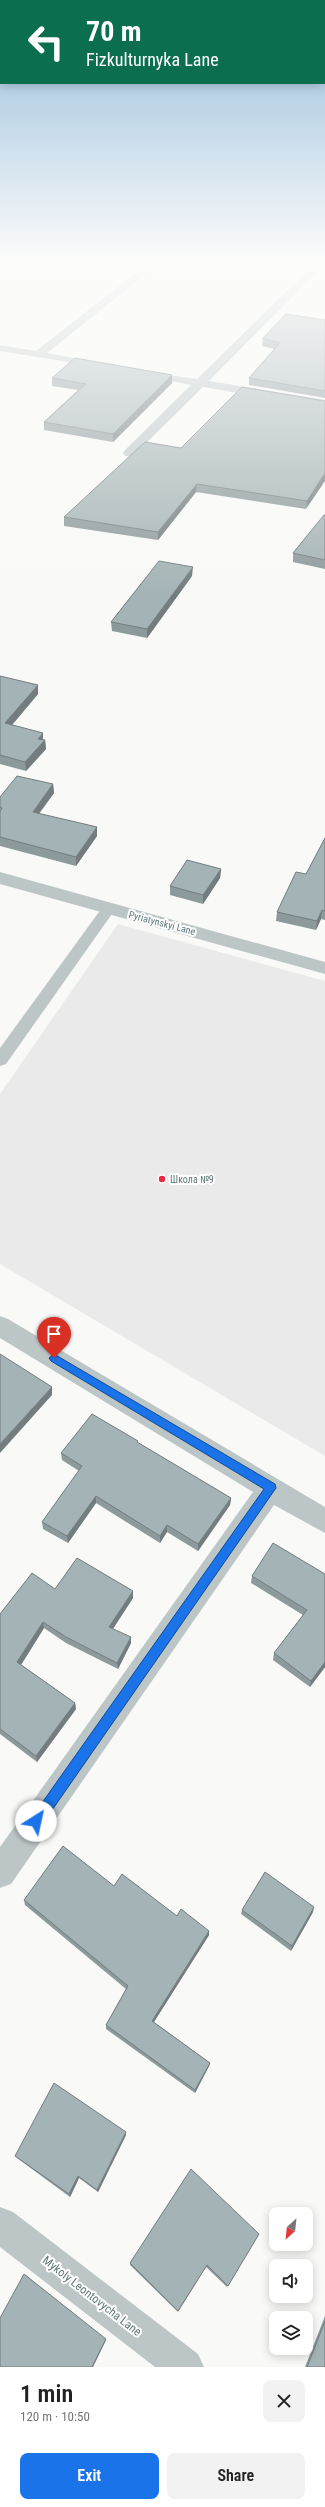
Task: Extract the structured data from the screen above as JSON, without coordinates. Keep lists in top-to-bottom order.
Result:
{
  "streets": {
    "street": ["Pyriatynskyi Lane", "Mykoly Leontovycha Lane"]
  },
  "places": ["Школа №9"],
  "north": "bottom left",
  "page": {
    "turn": ["70 m", "Fizkulturnyka Lane"],
    "heading": ["1 min", "120 m · 10:50"],
    "buttons": ["Exit", "Share"]
  }
}
